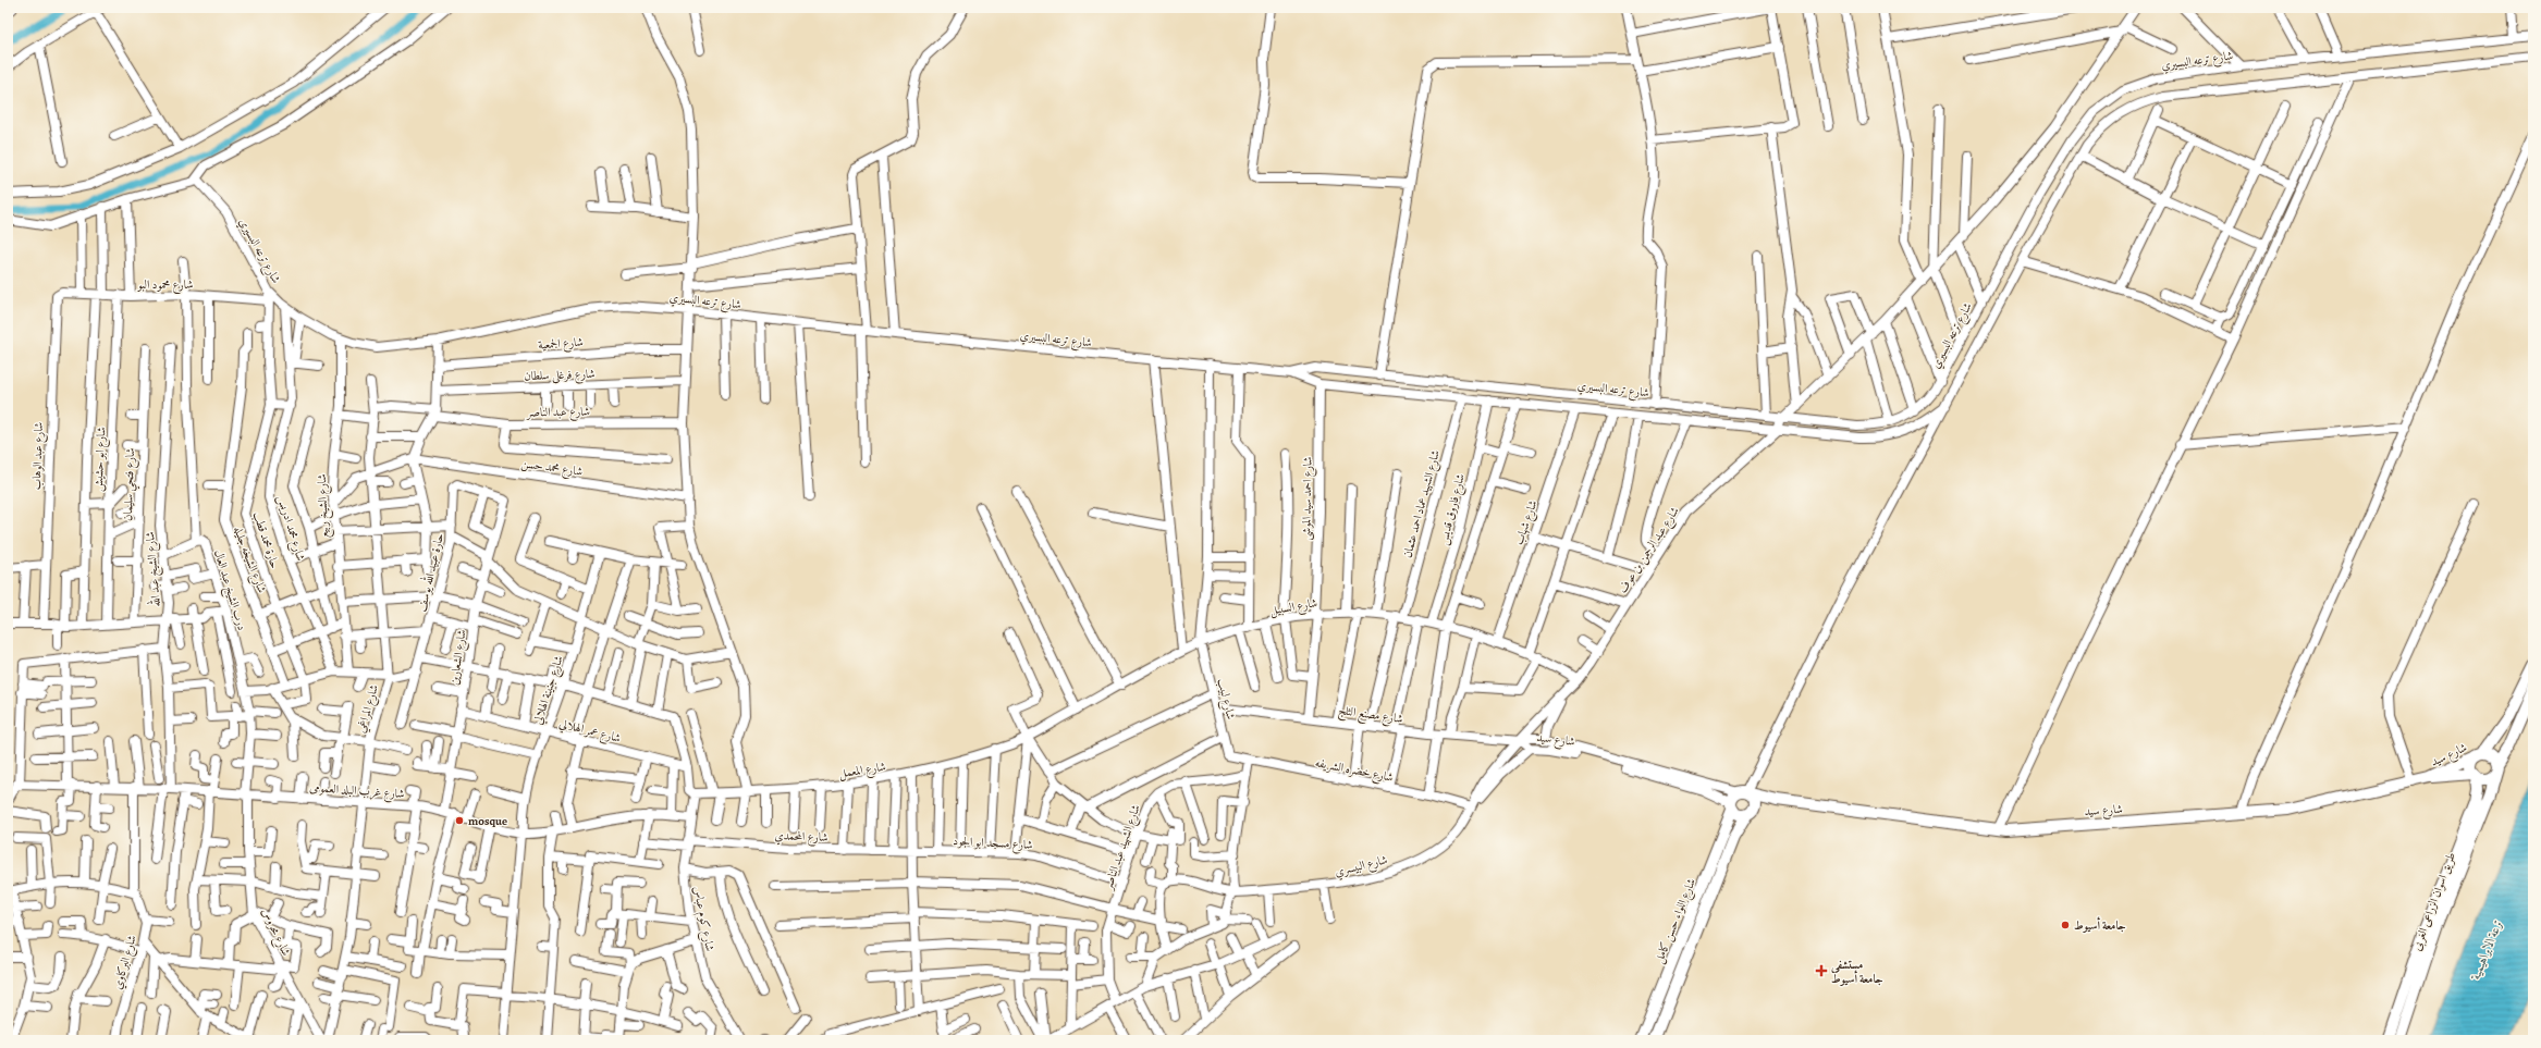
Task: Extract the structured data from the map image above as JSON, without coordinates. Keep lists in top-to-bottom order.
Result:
{
  "streets": {
    "main road": ["شارع سيد", "طريق اسوان الزراعى الغربى", "شارع اللواء حسن كامل"],
    "street": [
      "شارع ترعه البسيري",
      "شارع محمود البو",
      "شارع الجمعية",
      "شارع فرغلى سلطان",
      "شارع عبد الناصر",
      "شارع عبد الوهاب",
      "شارع ابو حشيش",
      "شارع محمد حسن",
      "شارع فتحي سليمان",
      "شارع احمد سيد الموشى",
      "شارع الشهيد عماد احمد عثمان",
      "شارع الشيخ ربيع",
      "شارع فاروق قديس",
      "شارع شهاب",
      "شارع محمد ادريس",
      "حارة محمد قطب",
      "شارع عبد الرحمن بن عوف",
      "شارع الشيخه جليله",
      "شارع الشيخ عبد الله",
      "حارة عبيد الله يوسف",
      "درب الشيخ عبد العال",
      "شارع السبيل",
      "شارع الشعارين",
      "شارع جنينة الهلالي",
      "شارع لبيب",
      "شارع المراغي",
      "شارع مصنع الثلج",
      "شارع عمر الهلالي",
      "شارع المعمل",
      "شارع خضره الشريفه",
      "شارع غرب البلد العمومى",
      "شارع المحمدي",
      "شارع مسجد ابو الجود",
      "شارع الشهيد عبد الناصر",
      "شارع البيسري",
      "شارع كوم عباس",
      "شارع محروس",
      "شارع البركاوي"
    ]
  },
  "crossings": [
    ["شارع ترعه البسيري", "شارع احمد سيد الموشى"],
    ["شارع ترعه البسيري", "شارع الشهيد عماد احمد عثمان"],
    ["شارع ترعه البسيري", "شارع الشيخ ربيع"],
    ["شارع ترعه البسيري", "شارع فاروق قديس"],
    ["شارع ترعه البسيري", "شارع شهاب"],
    ["شارع ترعه البسيري", "شارع محمد ادريس"],
    ["شارع ترعه البسيري", "حارة محمد قطب"],
    ["شارع ترعه البسيري", "شارع عبد الرحمن بن عوف"],
    ["شارع ترعه البسيري", "شارع لبيب"],
    ["شارع محمود البو", "شارع عبد الوهاب"],
    ["شارع محمود البو", "شارع ابو حشيش"],
    ["شارع محمود البو", "حارة محمد قطب"],
    ["شارع عبد الناصر", "شارع المراغي"],
    ["شارع احمد سيد الموشى", "شارع السبيل"],
    ["شارع احمد سيد الموشى", "شارع مصنع الثلج"],
    ["شارع الشهيد عماد احمد عثمان", "شارع السبيل"],
    ["شارع الشهيد عماد احمد عثمان", "شارع مصنع الثلج"],
    ["شارع فاروق قديس", "شارع السبيل"],
    ["شارع شهاب", "شارع السبيل"],
    ["شارع عبد الرحمن بن عوف", "شارع السبيل"],
    ["شارع عبد الرحمن بن عوف", "شارع مصنع الثلج"],
    ["شارع عبد الرحمن بن عوف", "شارع سيد"],
    ["شارع عبد الرحمن بن عوف", "شارع البيسري"],
    ["شارع الشيخ عبد الله", "شارع غرب البلد العمومى"],
    ["حارة عبيد الله يوسف", "شارع الشعارين"],
    ["درب الشيخ عبد العال", "شارع غرب البلد العمومى"],
    ["درب الشيخ عبد العال", "شارع محروس"],
    ["شارع السبيل", "شارع لبيب"],
    ["شارع السبيل", "شارع المعمل"],
    ["شارع الشعارين", "شارع عمر الهلالي"],
    ["شارع الشعارين", "شارع غرب البلد العمومى"],
    ["شارع جنينة الهلالي", "شارع عمر الهلالي"],
    ["شارع جنينة الهلالي", "شارع غرب البلد العمومى"],
    ["شارع لبيب", "شارع مصنع الثلج"],
    ["شارع لبيب", "شارع خضره الشريفه"],
    ["شارع المراغي", "شارع غرب البلد العمومى"],
    ["شارع مصنع الثلج", "شارع سيد"],
    ["شارع مصنع الثلج", "شارع البيسري"],
    ["شارع سيد", "شارع البيسري"],
    ["شارع سيد", "طريق اسوان الزراعى الغربى"],
    ["شارع سيد", "شارع اللواء حسن كامل"],
    ["شارع المعمل", "شارع كوم عباس"],
    ["شارع خضره الشريفه", "شارع البيسري"],
    ["شارع غرب البلد العمومى", "شارع كوم عباس"],
    ["شارع غرب البلد العمومى", "شارع محروس"],
    ["شارع غرب البلد العمومى", "شارع البركاوي"],
    ["شارع المحمدي", "شارع مسجد ابو الجود"],
    ["شارع المحمدي", "شارع كوم عباس"],
    ["شارع مسجد ابو الجود", "شارع الشهيد عبد الناصر"]
  ],
  "water": ["ترعة الابراهيمية"],
  "places": {
    "other": ["mosque", "جامعة أسيوط"],
    "health": ["مستشفی جامعة أسيوط"]
  }
}
